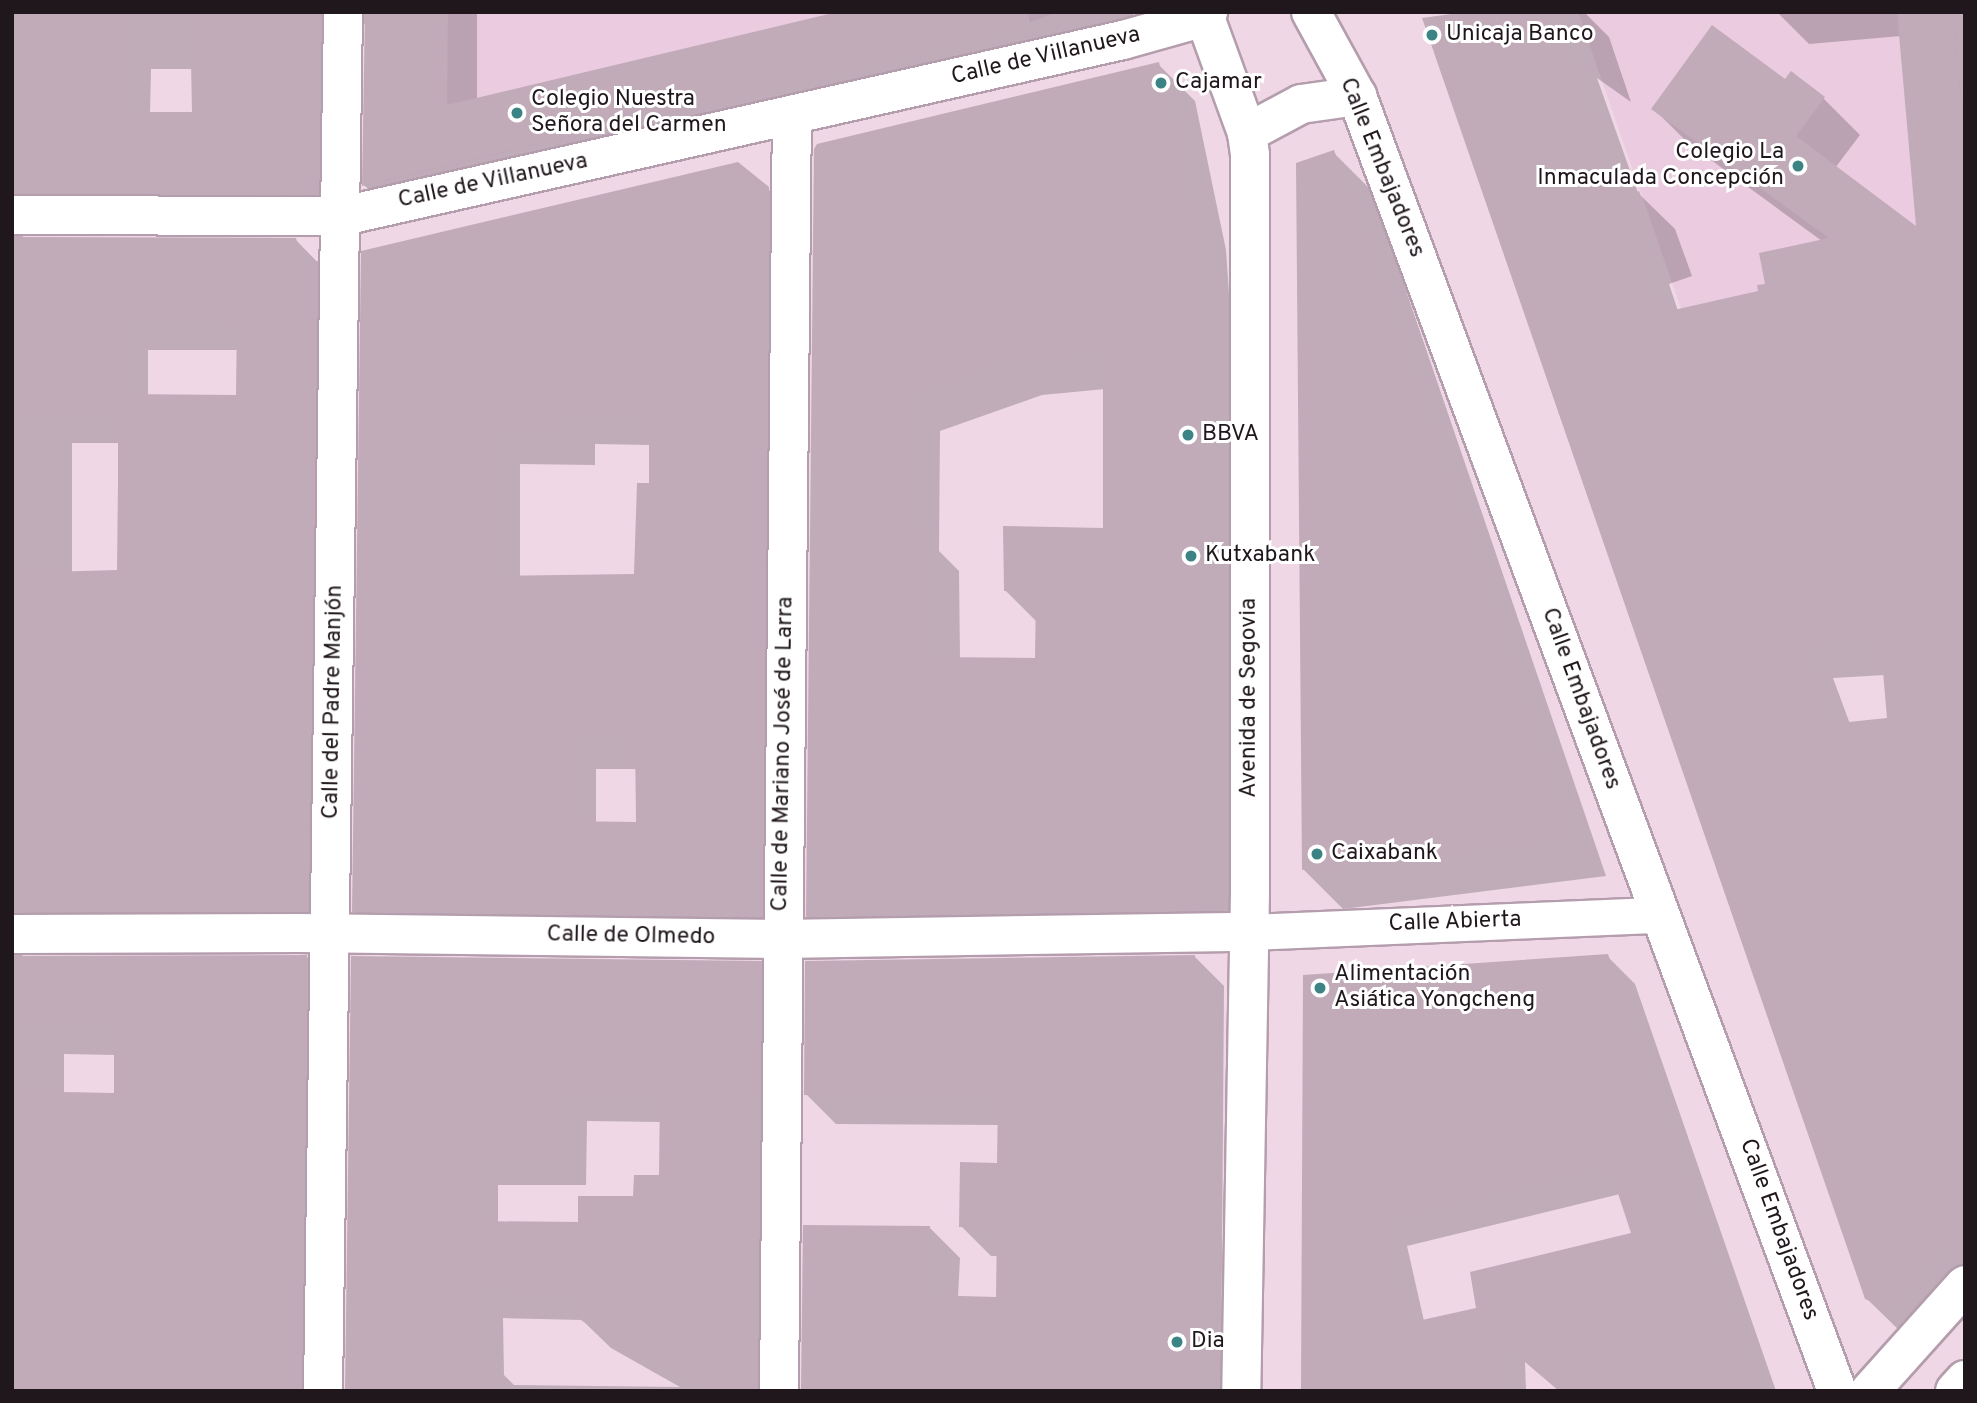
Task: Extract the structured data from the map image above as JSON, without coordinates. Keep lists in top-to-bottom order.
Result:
{
  "streets": {
    "street": [
      "Calle de Villanueva",
      "Calle Embajadores",
      "Avenida de Segovia",
      "Calle del Padre Manjón",
      "Calle de Mariano José de Larra",
      "Calle Abierta",
      "Calle de Olmedo"
    ]
  },
  "crossings": [
    ["Calle de Villanueva", "Avenida de Segovia"],
    ["Calle de Villanueva", "Calle del Padre Manjón"],
    ["Calle de Villanueva", "Calle de Mariano José de Larra"],
    ["Calle Embajadores", "Calle Abierta"],
    ["Avenida de Segovia", "Calle Abierta"],
    ["Avenida de Segovia", "Calle de Olmedo"],
    ["Calle del Padre Manjón", "Calle de Olmedo"],
    ["Calle de Mariano José de Larra", "Calle de Olmedo"],
    ["Calle Abierta", "Calle de Olmedo"]
  ],
  "places": [
    "Unicaja Banco",
    "Cajamar",
    "Colegio Nuestra Señora del Carmen",
    "Colegio La Inmaculada Concepción",
    "BBVA",
    "Kutxabank",
    "Caixabank",
    "Alimentación Asiática Yongcheng",
    "Dia"
  ]
}
